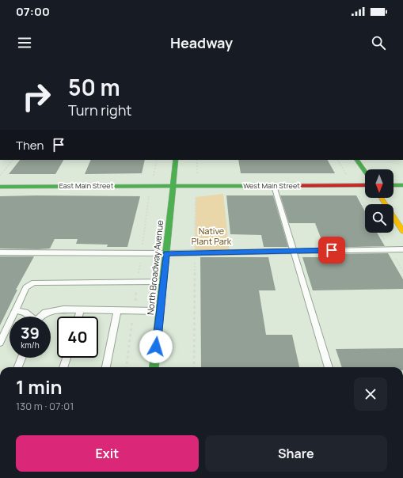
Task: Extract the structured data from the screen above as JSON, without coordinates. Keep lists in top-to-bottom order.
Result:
{
  "streets": {
    "street": ["East Main Street", "West Main Street", "North Broadway Avenue"]
  },
  "crossings": [
    ["East Main Street", "West Main Street"],
    ["East Main Street", "North Broadway Avenue"],
    ["West Main Street", "North Broadway Avenue"]
  ],
  "parks": ["Native Plant Park"],
  "north": "bottom",
  "page": {
    "status": "07:00",
    "header": "Headway",
    "turn": ["50 m", "Turn right"],
    "then": "Then",
    "speed": "39 km/h",
    "limit": "40",
    "heading": ["1 min", "130 m · 07:01"],
    "buttons": ["Exit", "Share"]
  }
}
